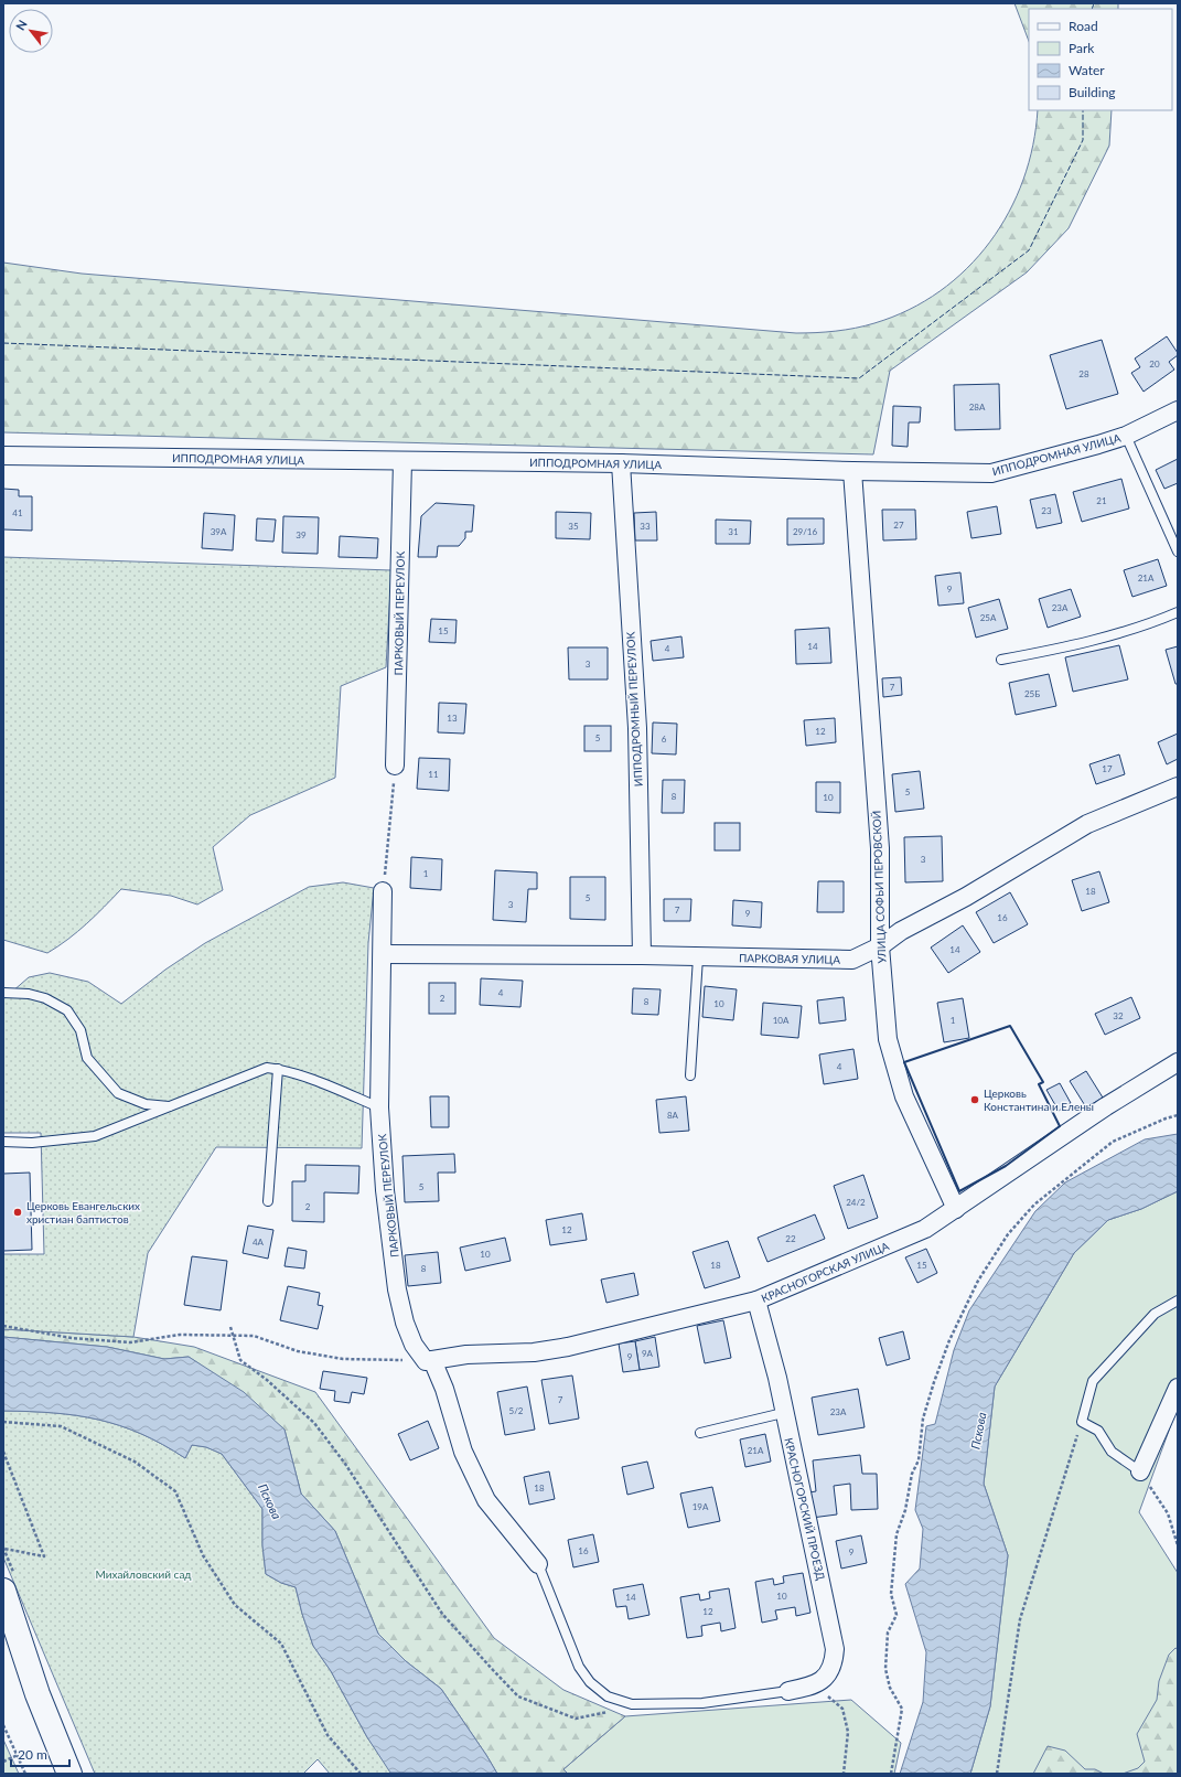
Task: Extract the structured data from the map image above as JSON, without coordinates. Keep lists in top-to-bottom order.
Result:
{
  "streets": {
    "street": [
      "ИППОДРОМНАЯ УЛИЦА",
      "ПАРКОВЫЙ ПЕРЕУЛОК",
      "ИППОДРОМНЫЙ ПЕРЕУЛОК",
      "УЛИЦА СОФЬИ ПЕРОВСКОЙ",
      "ПАРКОВАЯ УЛИЦА",
      "КРАСНОГОРСКАЯ УЛИЦА",
      "КРАСНОГОРСКИЙ ПРОЕЗД"
    ]
  },
  "crossings": [
    ["ИППОДРОМНАЯ УЛИЦА", "ПАРКОВЫЙ ПЕРЕУЛОК"],
    ["ИППОДРОМНАЯ УЛИЦА", "ИППОДРОМНЫЙ ПЕРЕУЛОК"],
    ["ИППОДРОМНАЯ УЛИЦА", "УЛИЦА СОФЬИ ПЕРОВСКОЙ"],
    ["ПАРКОВЫЙ ПЕРЕУЛОК", "ПАРКОВАЯ УЛИЦА"],
    ["ПАРКОВЫЙ ПЕРЕУЛОК", "КРАСНОГОРСКАЯ УЛИЦА"],
    ["ИППОДРОМНЫЙ ПЕРЕУЛОК", "ПАРКОВАЯ УЛИЦА"],
    ["УЛИЦА СОФЬИ ПЕРОВСКОЙ", "ПАРКОВАЯ УЛИЦА"],
    ["УЛИЦА СОФЬИ ПЕРОВСКОЙ", "КРАСНОГОРСКАЯ УЛИЦА"],
    ["КРАСНОГОРСКАЯ УЛИЦА", "КРАСНОГОРСКИЙ ПРОЕЗД"]
  ],
  "water": ["Пскова"],
  "parks": ["Михайловский сад"],
  "places": ["Церковь Константина и Елены", "Церковь Евангельских христиан баптистов"],
  "house_numbers": [
    "20",
    "28",
    "28А",
    "21",
    "23",
    "41",
    "27",
    "35",
    "33",
    "39А",
    "31",
    "29/16",
    "39",
    "21А",
    "9",
    "23А",
    "25А",
    "15",
    "14",
    "4",
    "3",
    "7",
    "25Б",
    "13",
    "12",
    "5",
    "6",
    "17",
    "11",
    "5",
    "8",
    "10",
    "3",
    "1",
    "18",
    "5",
    "3",
    "7",
    "9",
    "16",
    "14",
    "4",
    "2",
    "8",
    "10",
    "32",
    "10А",
    "1",
    "4",
    "8А",
    "5",
    "24/2",
    "2",
    "12",
    "22",
    "4А",
    "10",
    "18",
    "15",
    "8",
    "9А",
    "9",
    "7",
    "5/2",
    "23А",
    "21А",
    "18",
    "19А",
    "16",
    "9",
    "10",
    "14",
    "12"
  ],
  "legend": [
    "Road",
    "Park",
    "Water",
    "Building"
  ],
  "scale_bar": "20 m",
  "north": "top left"
}
